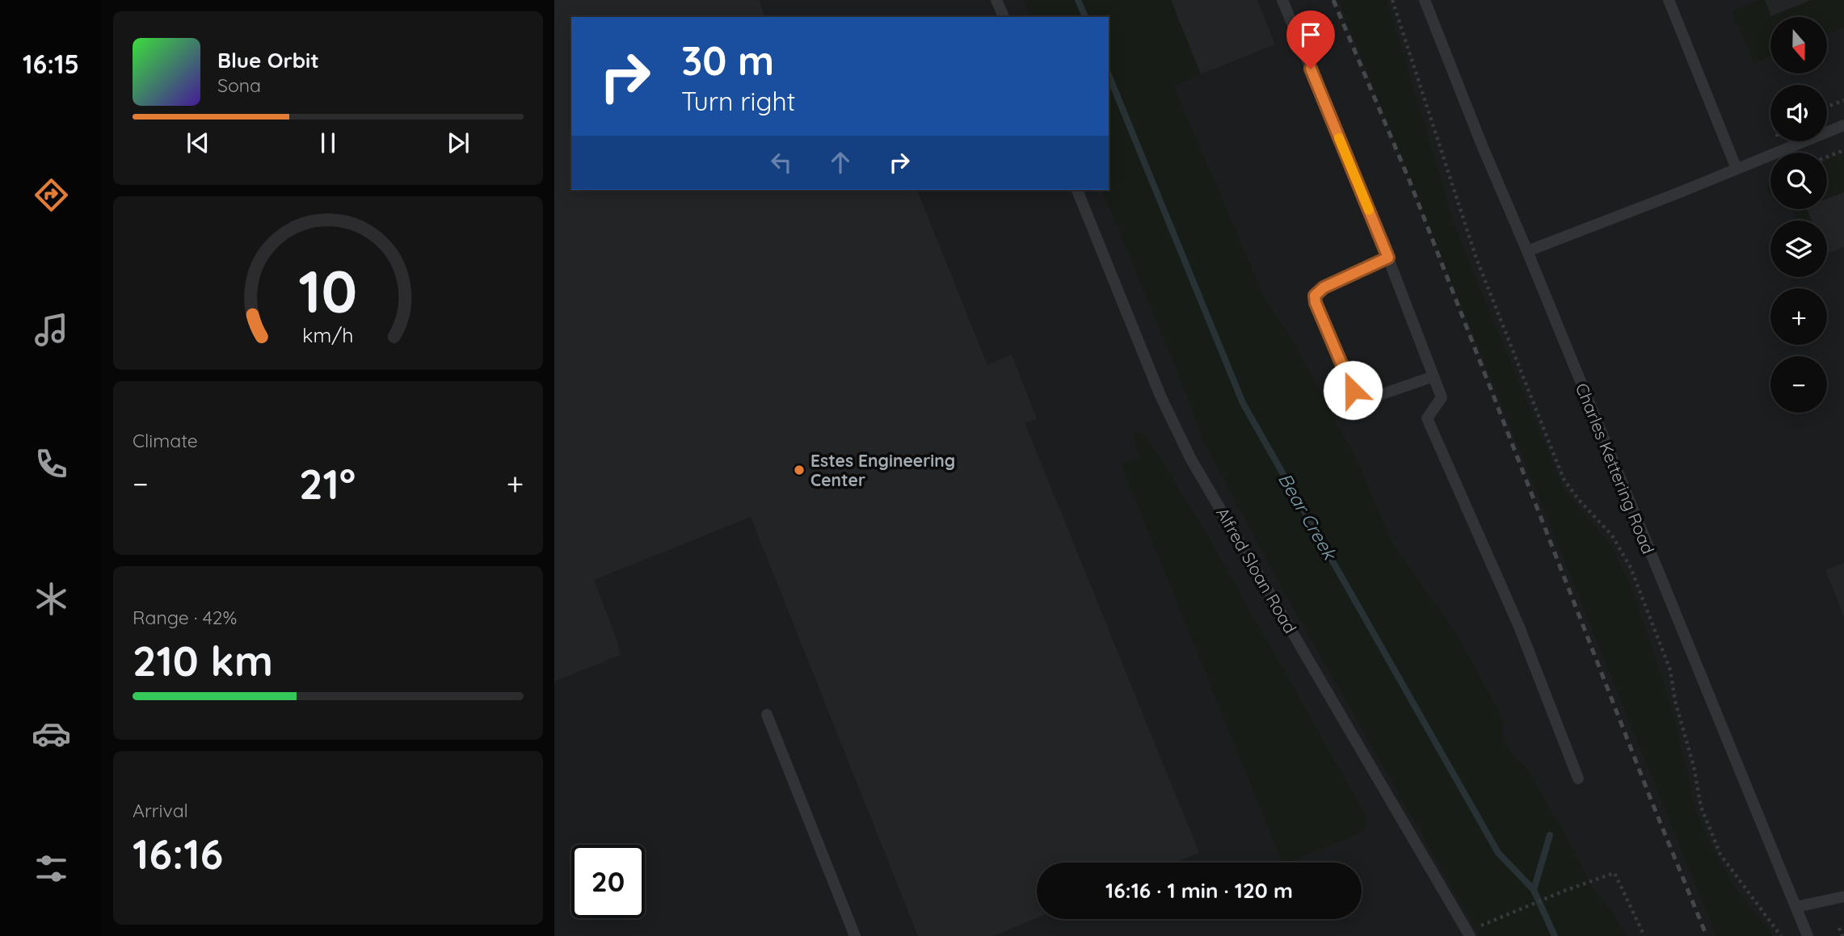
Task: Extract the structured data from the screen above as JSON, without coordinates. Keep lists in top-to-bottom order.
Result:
{
  "streets": {
    "lane": ["Charles Kettering Road", "Alfred Sloan Road"]
  },
  "water": ["Bear Creek"],
  "places": ["Estes Engineering Center"],
  "north": "bottom",
  "page": {
    "tabs": "16:15",
    "map_buttons": ["+", "−"],
    "turn": ["30 m", "Turn right"],
    "song": ["Blue Orbit", "Sona"],
    "tile": [
      "Climate",
      ["Range · 42%", "210 km"],
      ["Arrival", "16:16"]
    ],
    "heat": ["−", "21°", "+"],
    "limit": "20",
    "trip": "16:16 · 1 min · 120 m",
    "gauge": ["10", "km/h"]
  }
}
